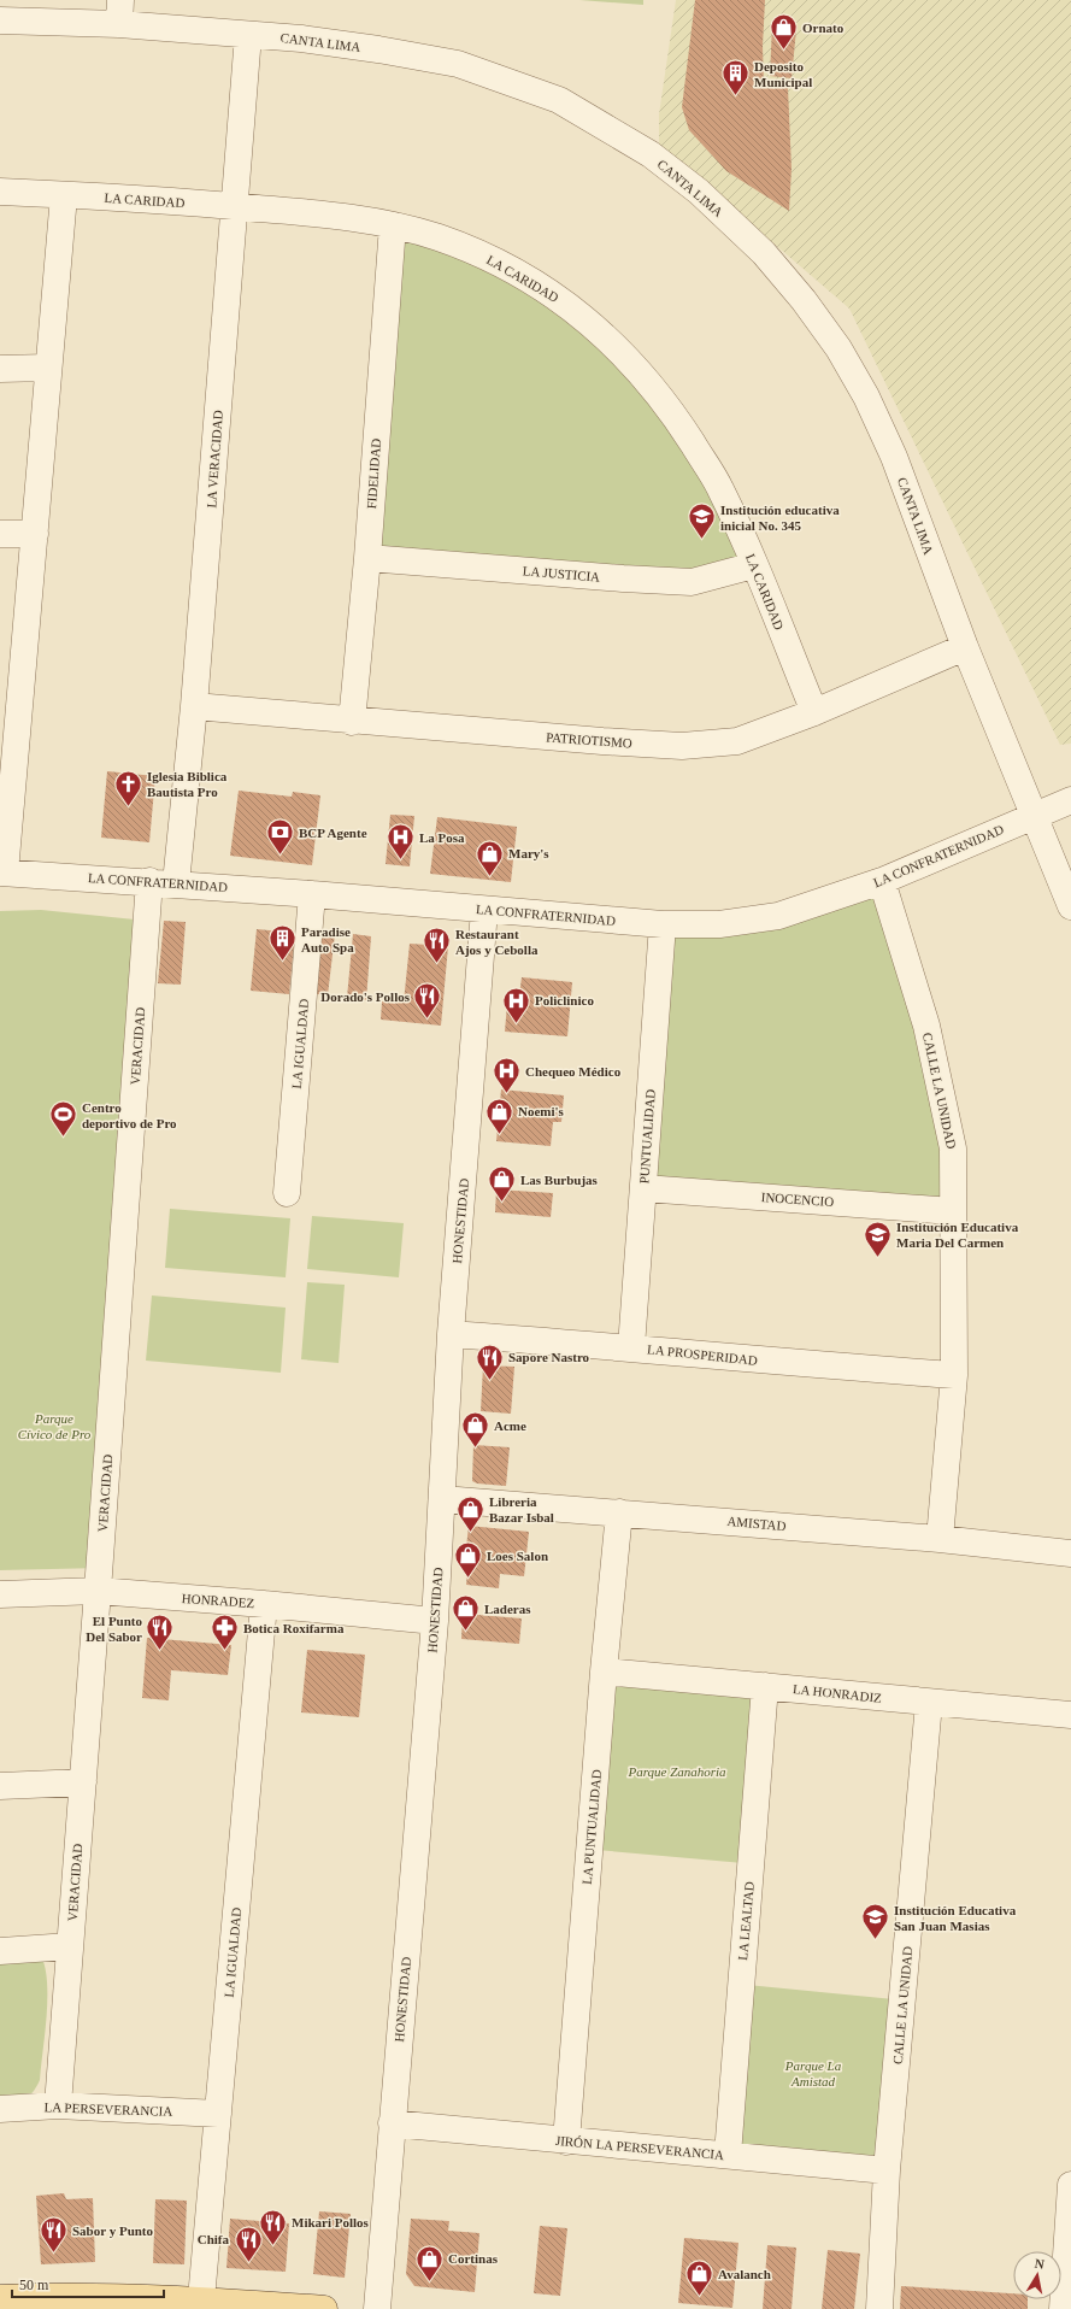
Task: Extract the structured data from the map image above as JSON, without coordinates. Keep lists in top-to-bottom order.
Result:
{
  "streets": {
    "street": [
      "CANTA LIMA",
      "LA CARIDAD",
      "LA VERACIDAD",
      "FIDELIDAD",
      "LA JUSTICIA",
      "PATRIOTISMO",
      "LA CONFRATERNIDAD",
      "LA IGUALDAD",
      "VERACIDAD",
      "CALLE LA UNIDAD",
      "PUNTUALIDAD",
      "INOCENCIO",
      "HONESTIDAD",
      "LA PROSPERIDAD",
      "AMISTAD",
      "HONRADEZ",
      "LA HONRADIZ",
      "LA PUNTUALIDAD",
      "LA LEALTAD",
      "LA PERSEVERANCIA",
      "JIRÓN LA PERSEVERANCIA"
    ]
  },
  "crossings": [
    ["CANTA LIMA", "LA VERACIDAD"],
    ["CANTA LIMA", "PATRIOTISMO"],
    ["CANTA LIMA", "LA CONFRATERNIDAD"],
    ["LA CARIDAD", "LA VERACIDAD"],
    ["LA CARIDAD", "FIDELIDAD"],
    ["LA CARIDAD", "LA JUSTICIA"],
    ["LA CARIDAD", "PATRIOTISMO"],
    ["LA VERACIDAD", "PATRIOTISMO"],
    ["LA VERACIDAD", "LA CONFRATERNIDAD"],
    ["FIDELIDAD", "LA JUSTICIA"],
    ["FIDELIDAD", "PATRIOTISMO"],
    ["LA CONFRATERNIDAD", "LA IGUALDAD"],
    ["LA CONFRATERNIDAD", "VERACIDAD"],
    ["LA CONFRATERNIDAD", "CALLE LA UNIDAD"],
    ["LA CONFRATERNIDAD", "PUNTUALIDAD"],
    ["LA CONFRATERNIDAD", "HONESTIDAD"],
    ["LA IGUALDAD", "HONRADEZ"],
    ["LA IGUALDAD", "LA PERSEVERANCIA"],
    ["VERACIDAD", "HONRADEZ"],
    ["VERACIDAD", "LA PERSEVERANCIA"],
    ["CALLE LA UNIDAD", "INOCENCIO"],
    ["CALLE LA UNIDAD", "LA PROSPERIDAD"],
    ["CALLE LA UNIDAD", "AMISTAD"],
    ["CALLE LA UNIDAD", "LA HONRADIZ"],
    ["CALLE LA UNIDAD", "JIRÓN LA PERSEVERANCIA"],
    ["PUNTUALIDAD", "INOCENCIO"],
    ["PUNTUALIDAD", "LA PROSPERIDAD"],
    ["HONESTIDAD", "LA PROSPERIDAD"],
    ["HONESTIDAD", "AMISTAD"],
    ["HONESTIDAD", "HONRADEZ"],
    ["HONESTIDAD", "JIRÓN LA PERSEVERANCIA"],
    ["AMISTAD", "LA PUNTUALIDAD"],
    ["LA HONRADIZ", "LA PUNTUALIDAD"],
    ["LA HONRADIZ", "LA LEALTAD"],
    ["LA PUNTUALIDAD", "JIRÓN LA PERSEVERANCIA"],
    ["LA LEALTAD", "JIRÓN LA PERSEVERANCIA"]
  ],
  "parks": ["Parque Cívico de Pro", "Parque Zanahoria", "Parque La Amistad"],
  "places": {
    "shop": [
      "Ornato",
      "Mary's",
      "Noemi's",
      "Las Burbujas",
      "Acme",
      "Libreria Bazar Isbal",
      "Loes Salon",
      "Laderas",
      "Cortinas",
      "Avalanch"
    ],
    "building": ["Deposito Municipal", "Paradise Auto Spa"],
    "school or university": ["Institución educativa inicial No. 345", "Institución Educativa Maria Del Carmen", "Institución Educativa San Juan Masias"],
    "church": ["Iglesia Biblica Bautista Pro"],
    "bank": ["BCP Agente"],
    "hospital": ["La Posa", "Policlinico", "Chequeo Médico"],
    "restaurant": [
      "Restaurant Ajos y Cebolla",
      "Dorado's Pollos",
      "Sapore Nastro",
      "El Punto Del Sabor",
      "Mikari Pollos",
      "Sabor y Punto",
      "Chifa"
    ],
    "sports": ["Centro deportivo de Pro"],
    "pharmacy": ["Botica Roxifarma"]
  },
  "scale_bar": "50 m",
  "north": "top"
}
